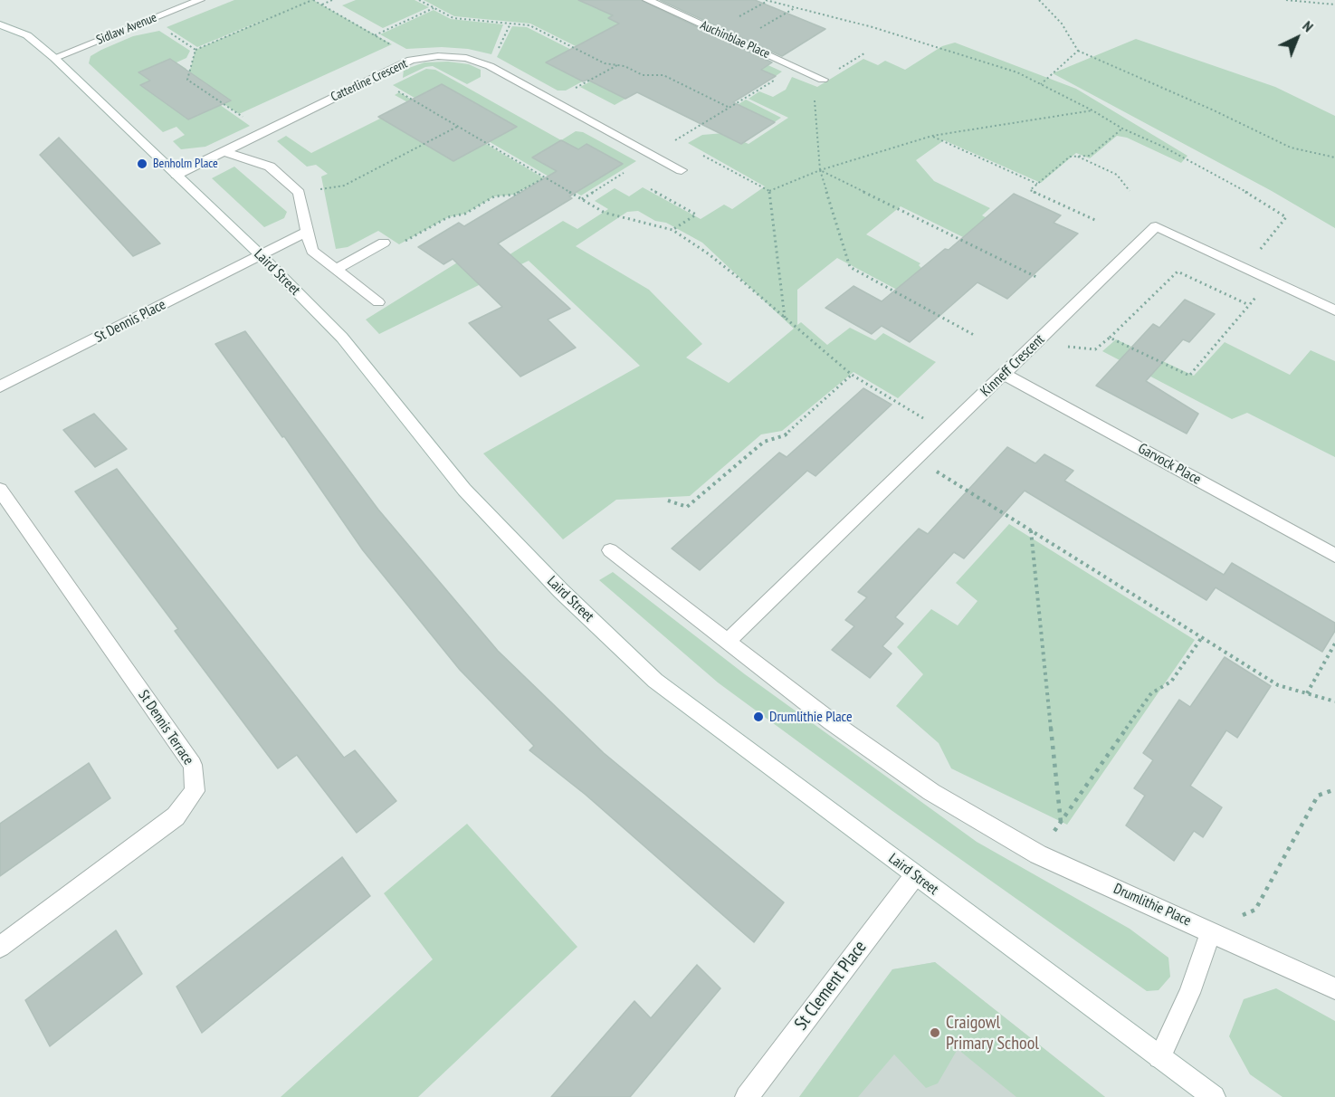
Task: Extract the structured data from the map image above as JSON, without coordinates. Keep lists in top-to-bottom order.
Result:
{
  "streets": {
    "street": [
      "Sidlaw Avenue",
      "Auchinblae Place",
      "Catterline Crescent",
      "Laird Street",
      "St Dennis Place",
      "Kinneff Crescent",
      "Garvock Place",
      "St Dennis Terrace",
      "Drumlithie Place",
      "St Clement Place"
    ]
  },
  "crossings": [
    ["Sidlaw Avenue", "Laird Street"],
    ["Catterline Crescent", "Laird Street"],
    ["Laird Street", "St Dennis Place"],
    ["Laird Street", "St Clement Place"],
    ["Kinneff Crescent", "Garvock Place"],
    ["Kinneff Crescent", "Drumlithie Place"]
  ],
  "places": ["Benholm Place", "Drumlithie Place", "Craigowl Primary School"],
  "north": "top right"
}
